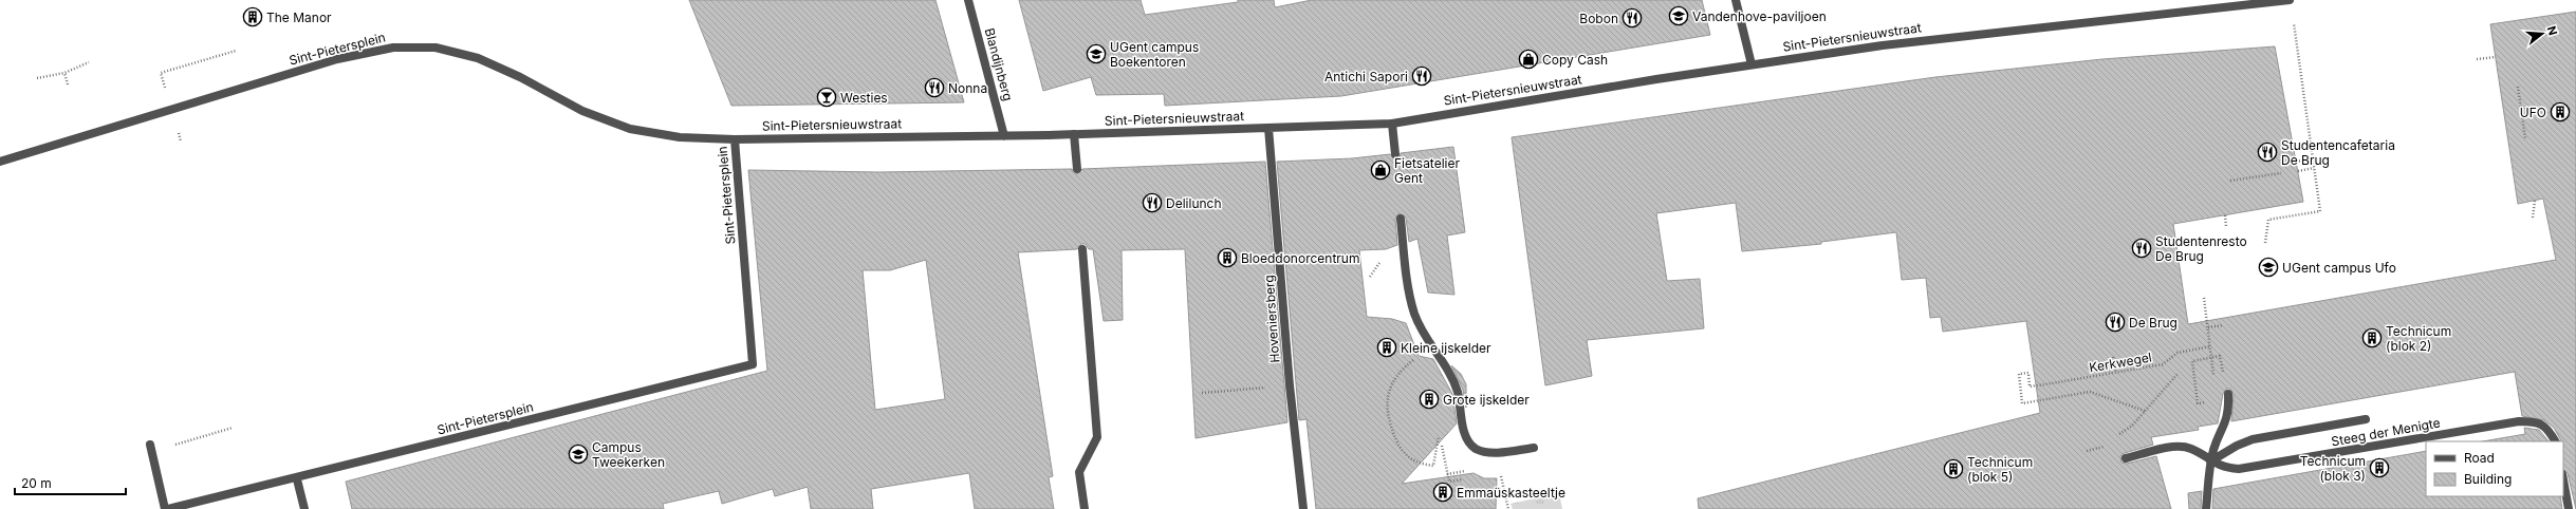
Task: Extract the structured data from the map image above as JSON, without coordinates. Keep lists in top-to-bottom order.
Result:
{
  "streets": {
    "street": [
      "Sint-Pietersnieuwstraat",
      "Sint-Pietersplein",
      "Blandijnberg",
      "Hoveniersberg",
      "Steeg der Menigte"
    ],
    "path": ["Kerkwegel"]
  },
  "crossings": [
    ["Sint-Pietersnieuwstraat", "Sint-Pietersplein"],
    ["Sint-Pietersnieuwstraat", "Blandijnberg"],
    ["Sint-Pietersnieuwstraat", "Hoveniersberg"]
  ],
  "places": {
    "school or university": [
      "Vandenhove-paviljoen",
      "UGent campus Boekentoren",
      "UGent campus Ufo",
      "Campus Tweekerken"
    ],
    "building": [
      "The Manor",
      "UFO",
      "Bloeddonorcentrum",
      "Technicum (blok 2)",
      "Kleine ijskelder",
      "Grote ijskelder",
      "Technicum (blok 3)",
      "Technicum (blok 5)",
      "Emmaüskasteeltje"
    ],
    "restaurant": [
      "Bobon",
      "Antichi Sapori",
      "Nonna",
      "Studentencafetaria De Brug",
      "Delilunch",
      "Studentenresto De Brug",
      "De Brug"
    ],
    "shop": ["Copy Cash", "Fietsatelier Gent"],
    "bar": ["Westies"]
  },
  "legend": ["Road", "Building"],
  "scale_bar": "20 m",
  "north": "right"
}
